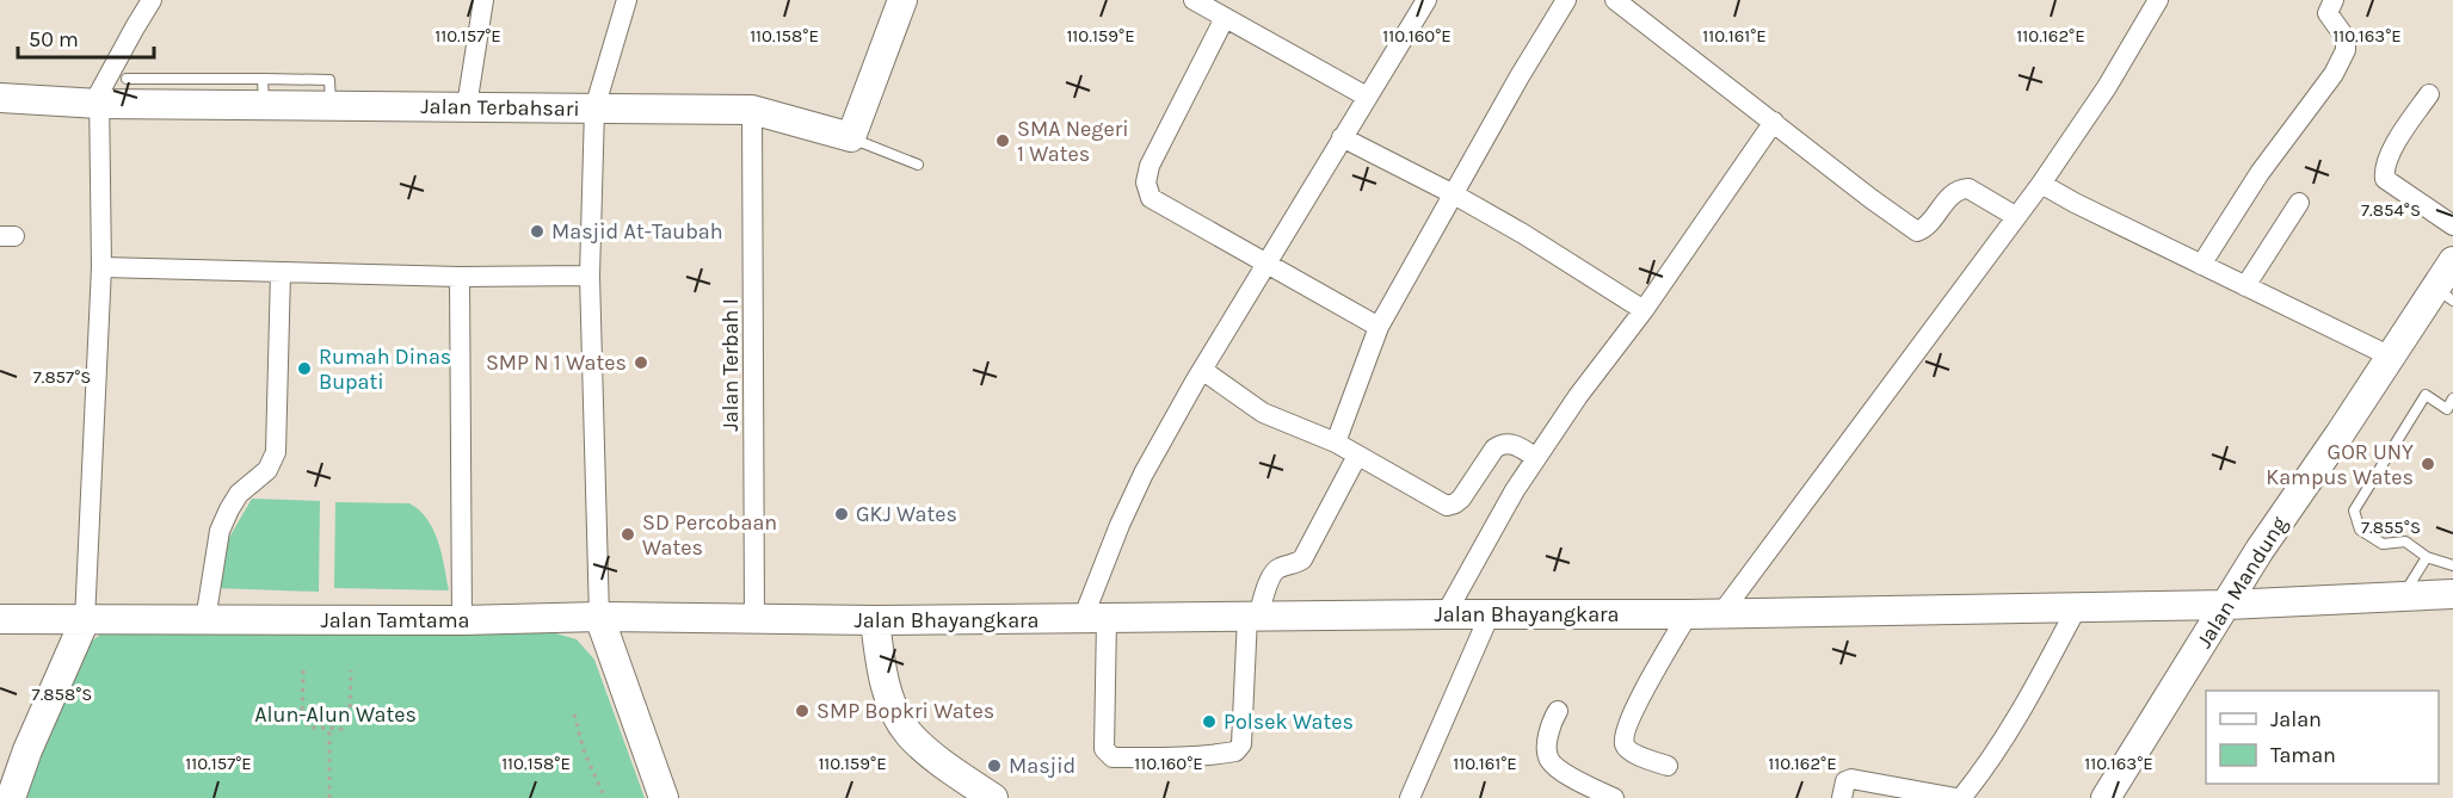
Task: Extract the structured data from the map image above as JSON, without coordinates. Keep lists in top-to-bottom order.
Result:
{
  "streets": {
    "street": [
      "Jalan Terbahsari",
      "Jalan Terbah I",
      "Jalan Mandung",
      "Jalan Bhayangkara",
      "Jalan Tamtama"
    ]
  },
  "crossings": [
    ["Jalan Terbahsari", "Jalan Terbah I"],
    ["Jalan Terbah I", "Jalan Bhayangkara"],
    ["Jalan Mandung", "Jalan Bhayangkara"],
    ["Jalan Bhayangkara", "Jalan Tamtama"]
  ],
  "parks": ["Alun-Alun Wates"],
  "places": [
    "SMA Negeri 1 Wates",
    "Masjid At-Taubah",
    "SMP N 1 Wates",
    "Rumah Dinas Bupati",
    "GOR UNY Kampus Wates",
    "GKJ Wates",
    "SD Percobaan Wates",
    "SMP Bopkri Wates",
    "Polsek Wates",
    "Masjid"
  ],
  "legend": ["Jalan", "Taman"],
  "scale_bar": "50 m",
  "coordinates": [
    "110.157°E",
    "110.158°E",
    "110.159°E",
    "110.160°E",
    "110.161°E",
    "110.162°E",
    "110.163°E",
    "7.854°S",
    "7.857°S",
    "7.855°S",
    "7.858°S"
  ]
}
